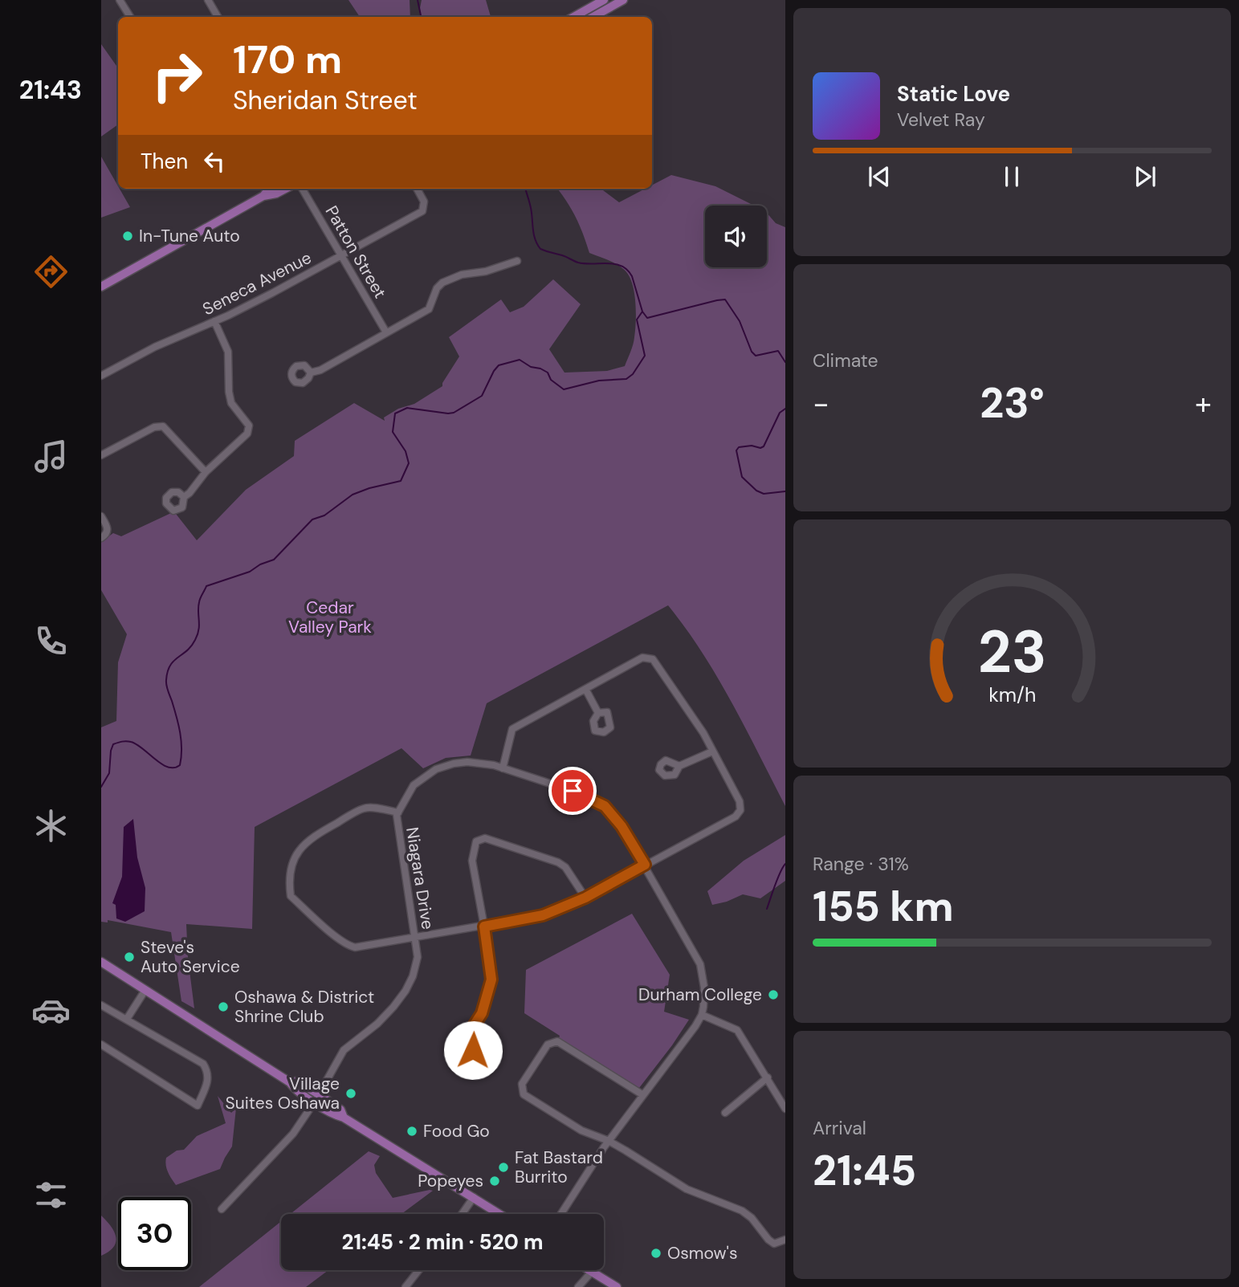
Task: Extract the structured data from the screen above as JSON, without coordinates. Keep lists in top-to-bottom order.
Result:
{
  "streets": {
    "street": ["Patton Street", "Seneca Avenue", "Niagara Drive"]
  },
  "crossings": [
    ["Patton Street", "Seneca Avenue"]
  ],
  "parks": ["Cedar Valley Park"],
  "places": [
    "In-Tune Auto",
    "Steve's Auto Service",
    "Durham College",
    "Oshawa & District Shrine Club",
    "Village Suites Oshawa",
    "Food Go",
    "Fat Bastard Burrito",
    "Popeyes",
    "Osmow's"
  ],
  "page": {
    "tabs": "21:43",
    "turn": ["170 m", "Sheridan Street"],
    "song": ["Static Love", "Velvet Ray"],
    "then": "Then",
    "tile": [
      "Climate",
      ["Range · 31%", "155 km"],
      ["Arrival", "21:45"]
    ],
    "heat": ["−", "23°", "+"],
    "limit": "30",
    "trip": "21:45 · 2 min · 520 m",
    "gauge": ["23", "km/h"]
  }
}
